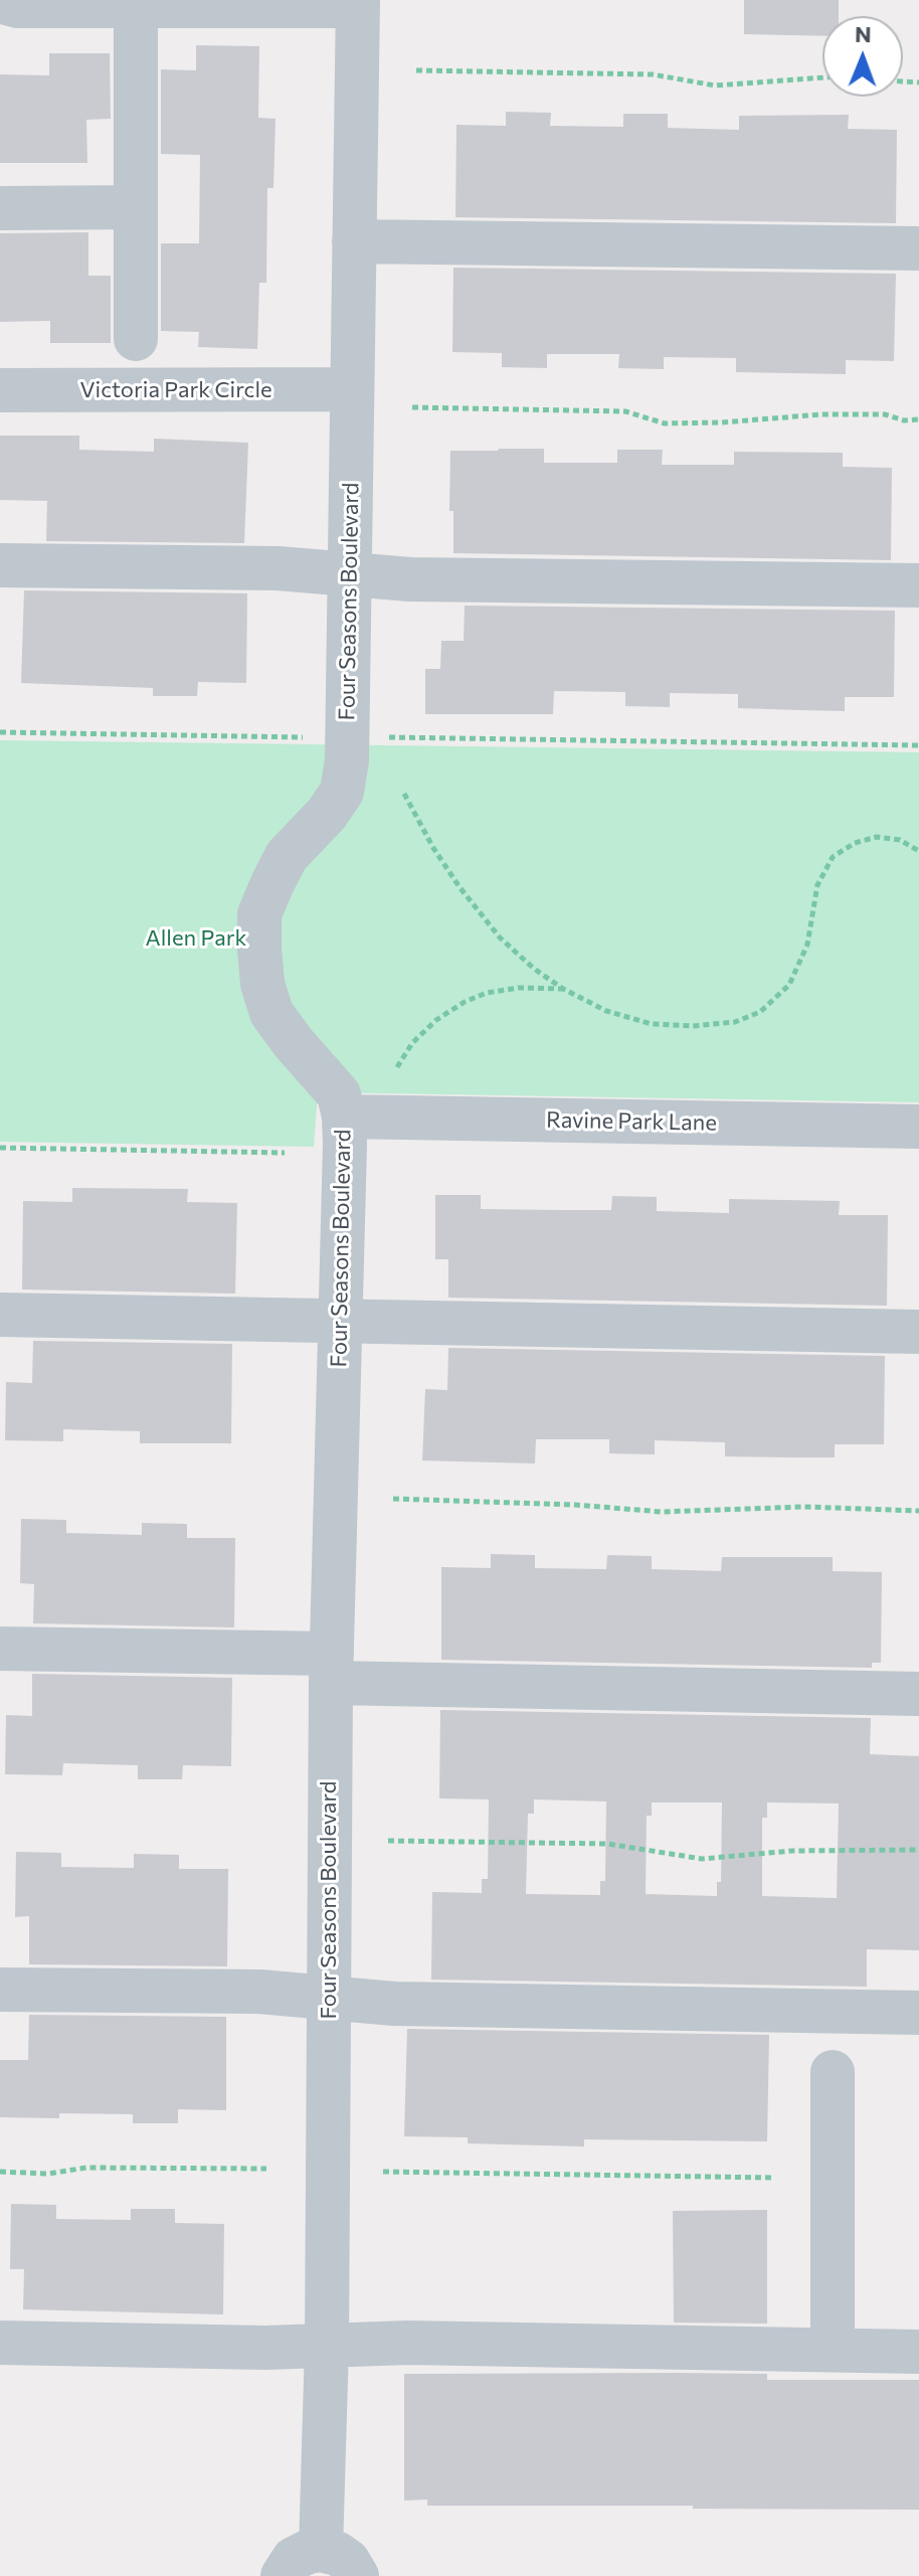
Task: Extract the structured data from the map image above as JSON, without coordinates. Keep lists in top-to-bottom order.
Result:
{
  "streets": {
    "street": ["Victoria Park Circle", "Four Seasons Boulevard", "Ravine Park Lane"]
  },
  "crossings": [
    ["Victoria Park Circle", "Four Seasons Boulevard"],
    ["Four Seasons Boulevard", "Ravine Park Lane"]
  ],
  "parks": ["Allen Park"],
  "north": "top"
}
